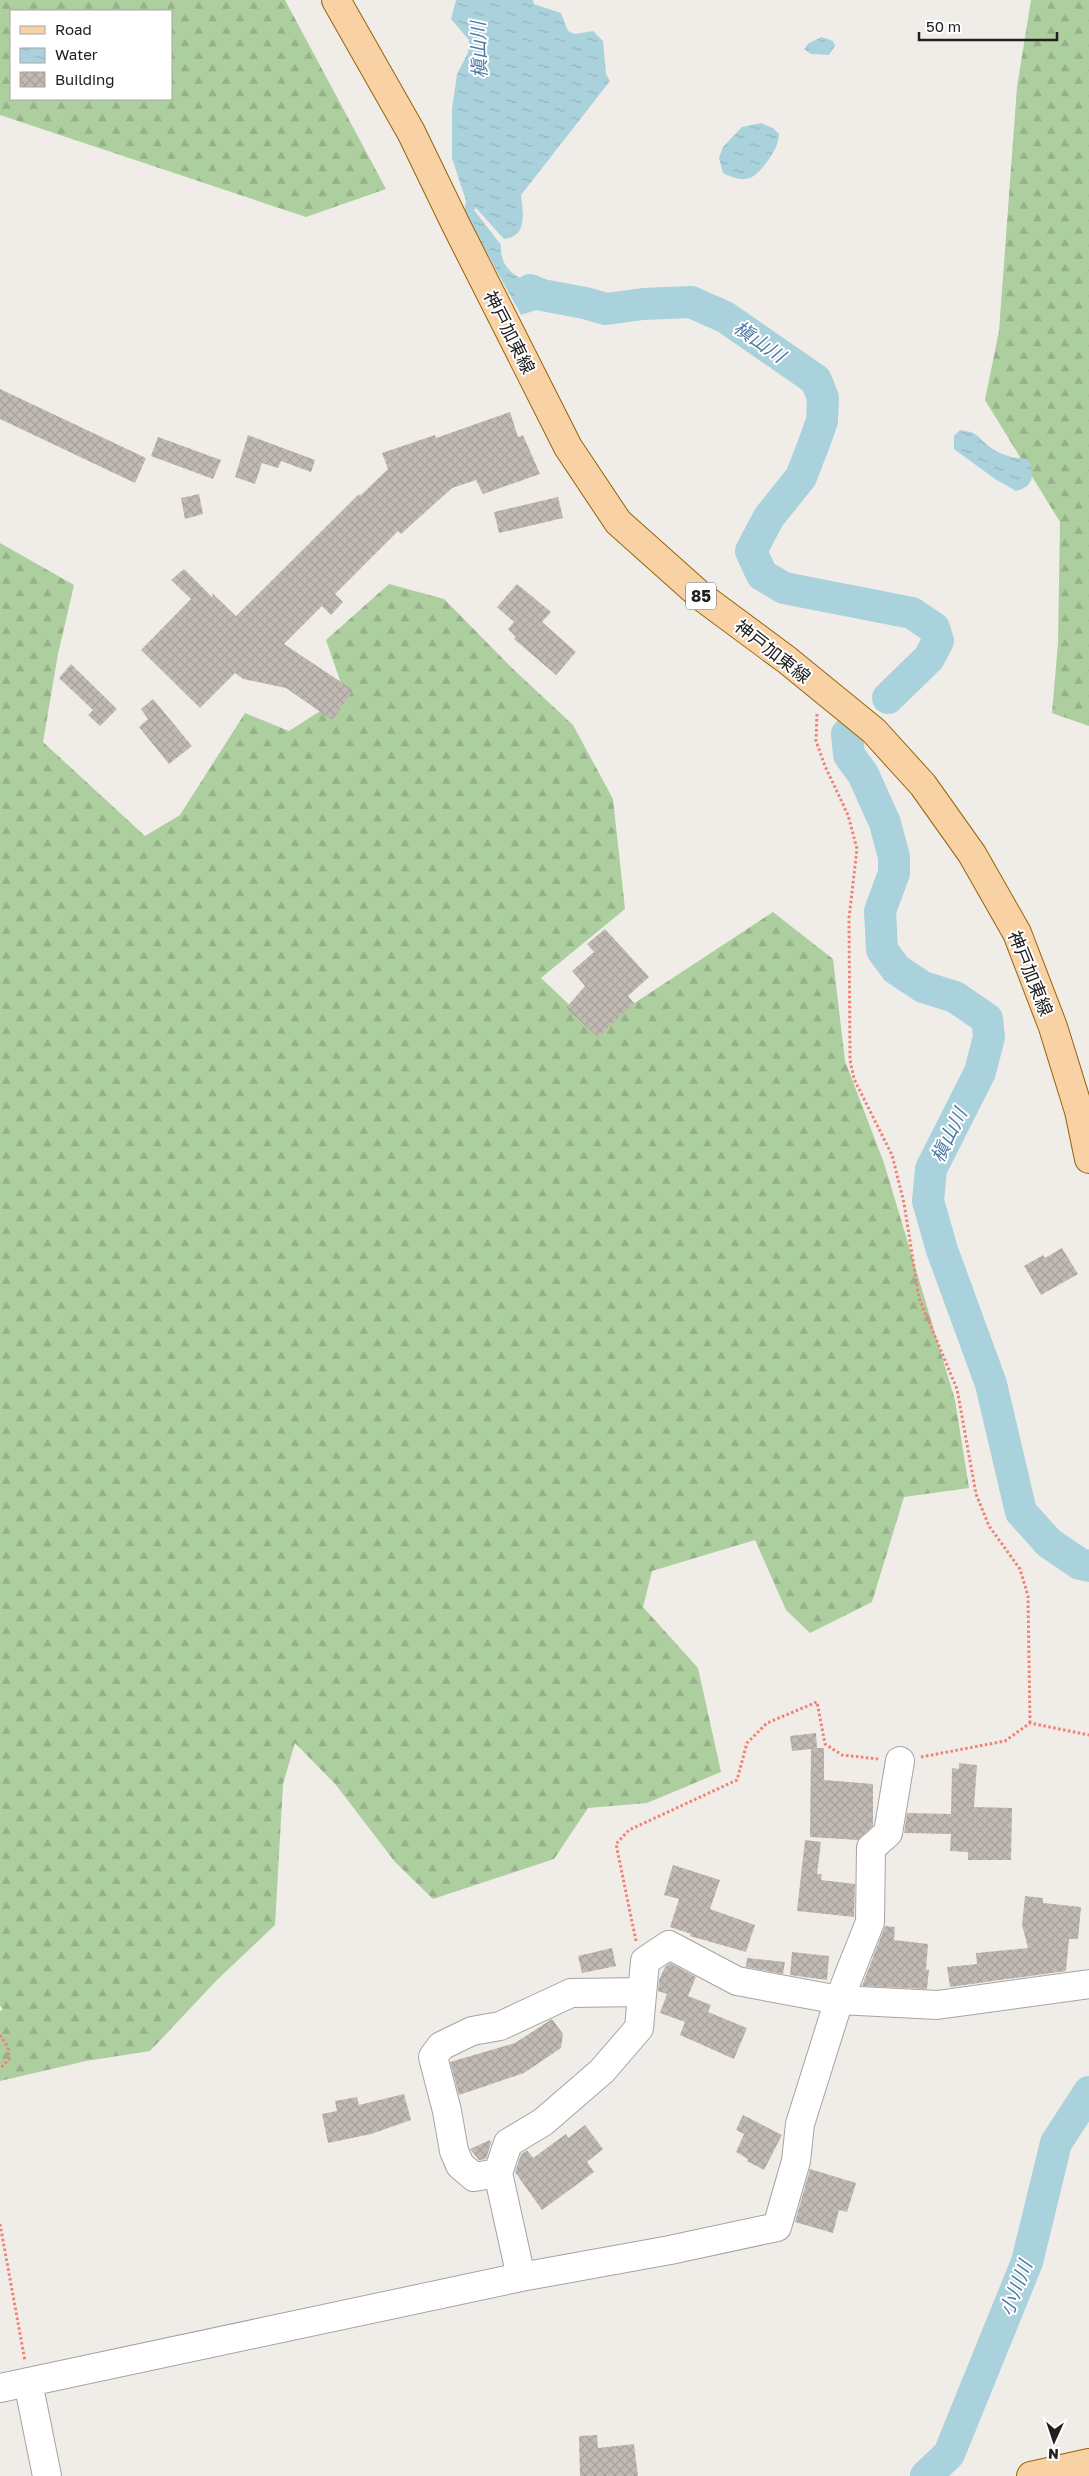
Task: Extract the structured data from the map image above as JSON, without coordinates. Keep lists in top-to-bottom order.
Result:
{
  "streets": {
    "main road": ["神戸加東線", "85"]
  },
  "water": ["槇山川", "小川川"],
  "legend": ["Road", "Water", "Building"],
  "scale_bar": "50 m",
  "north": "bottom"
}
